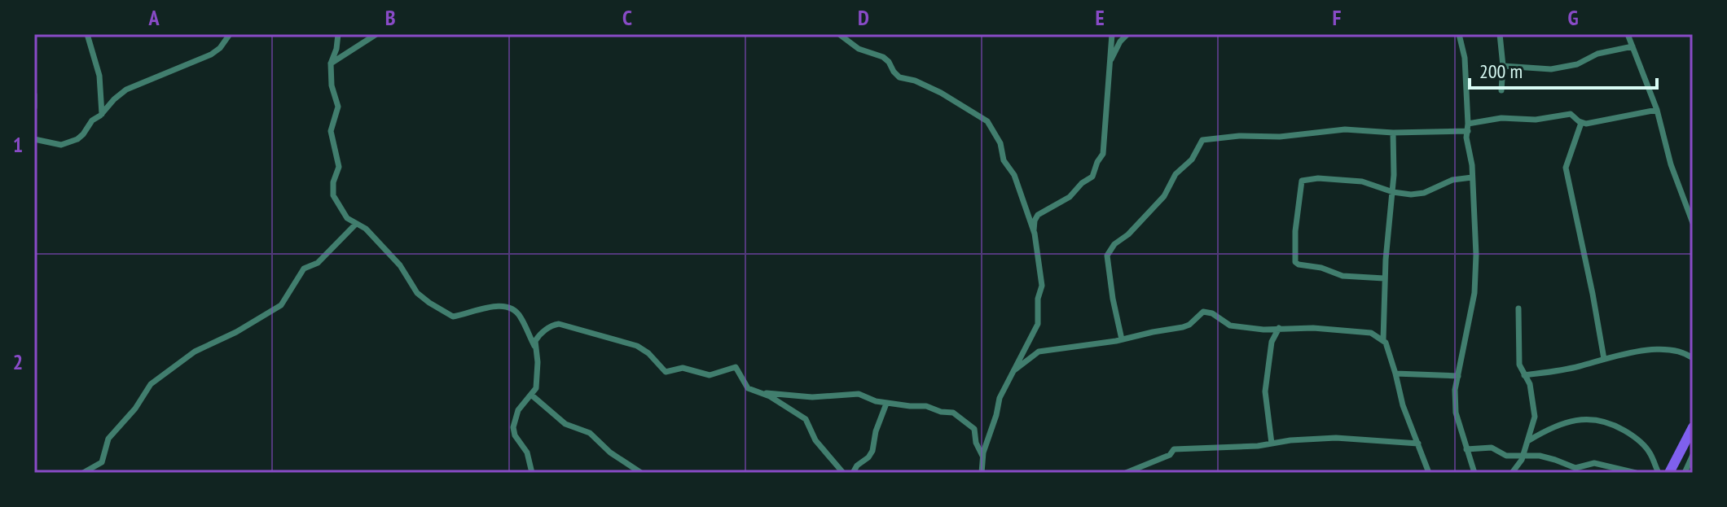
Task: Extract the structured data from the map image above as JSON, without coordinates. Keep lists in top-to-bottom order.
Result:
{
  "scale_bar": "200 m",
  "grid": {
    "columns": [
      "A",
      "B",
      "C",
      "D",
      "E",
      "F",
      "G"
    ],
    "rows": ["1", "2"]
  }
}
